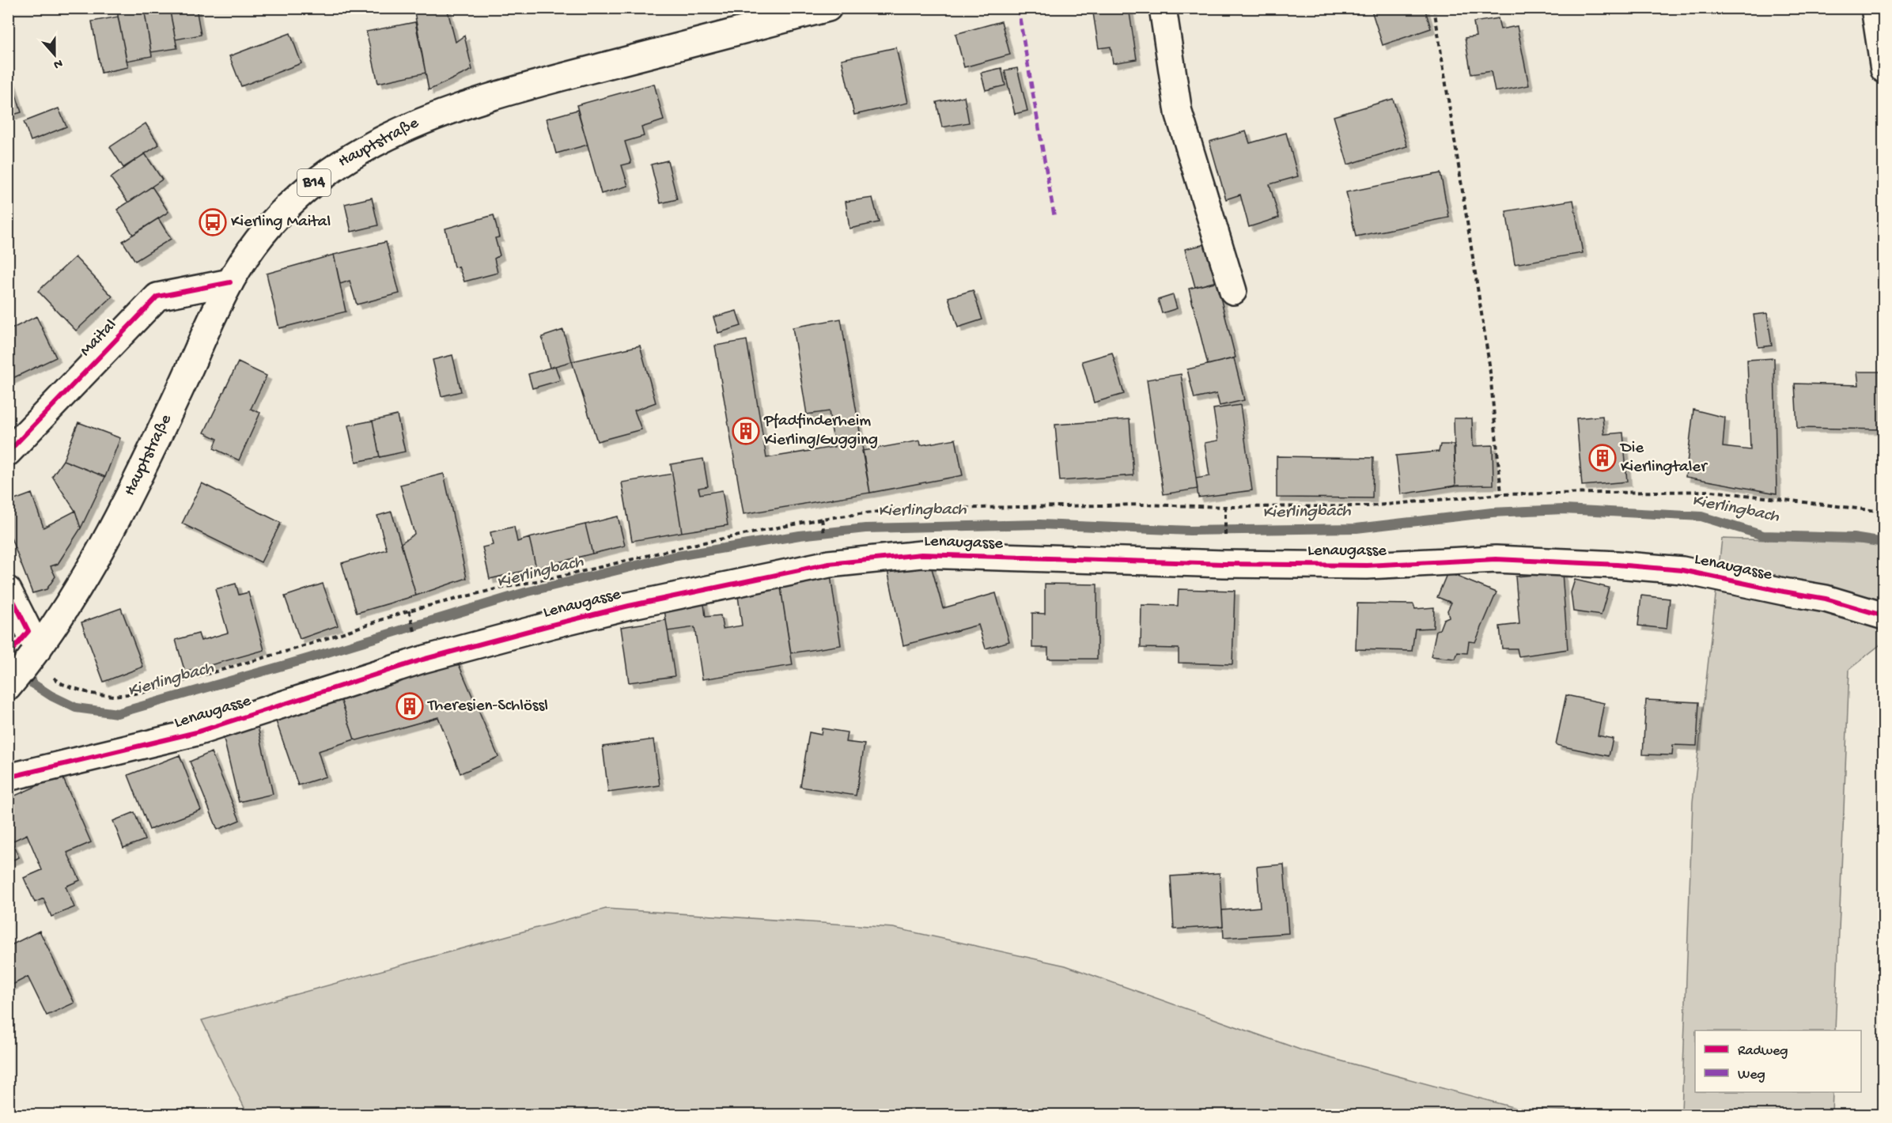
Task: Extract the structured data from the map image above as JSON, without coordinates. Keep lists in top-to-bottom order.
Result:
{
  "streets": {
    "street": [
      "Hauptstraße",
      "B14",
      "Maital",
      "Lenaugasse"
    ]
  },
  "crossings": [
    ["Hauptstraße", "Maital"]
  ],
  "water": ["Kierlingbach"],
  "places": {
    "bus stop": ["Kierling Maital"],
    "building": ["Pfadfinderheim Kierling/Gugging", "Die Kierlingtaler", "Theresien-Schlössl"]
  },
  "legend": ["Radweg", "Weg"],
  "north": "bottom"
}
